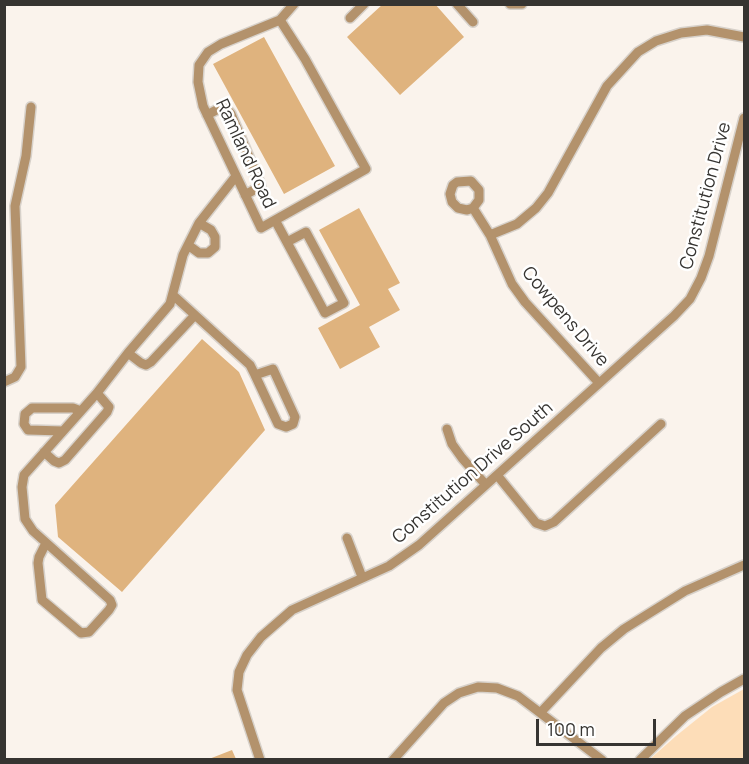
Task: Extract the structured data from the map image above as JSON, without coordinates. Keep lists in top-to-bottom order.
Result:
{
  "streets": {
    "street": [
      "Ramland Road",
      "Constitution Drive",
      "Cowpens Drive",
      "Constitution Drive South"
    ]
  },
  "crossings": [
    ["Constitution Drive", "Cowpens Drive"],
    ["Constitution Drive", "Constitution Drive South"]
  ],
  "scale_bar": "100 m"
}
